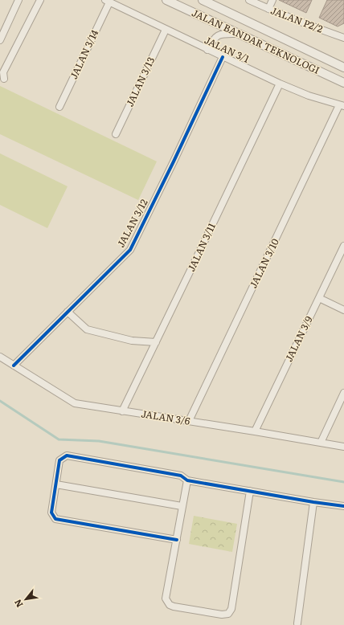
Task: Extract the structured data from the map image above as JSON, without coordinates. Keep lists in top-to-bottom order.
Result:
{
  "streets": {
    "street": [
      "JALAN P2/2",
      "JALAN BANDAR TEKNOLOGI",
      "JALAN 3/1",
      "JALAN 3/14",
      "JALAN 3/13",
      "JALAN 3/12",
      "JALAN 3/11",
      "JALAN 3/10",
      "JALAN 3/9",
      "JALAN 3/6"
    ]
  },
  "crossings": [
    ["JALAN 3/1", "JALAN 3/14"],
    ["JALAN 3/1", "JALAN 3/13"],
    ["JALAN 3/1", "JALAN 3/12"],
    ["JALAN 3/1", "JALAN 3/11"],
    ["JALAN 3/1", "JALAN 3/10"],
    ["JALAN 3/12", "JALAN 3/6"],
    ["JALAN 3/11", "JALAN 3/6"],
    ["JALAN 3/10", "JALAN 3/6"],
    ["JALAN 3/9", "JALAN 3/6"]
  ],
  "north": "bottom left"
}
